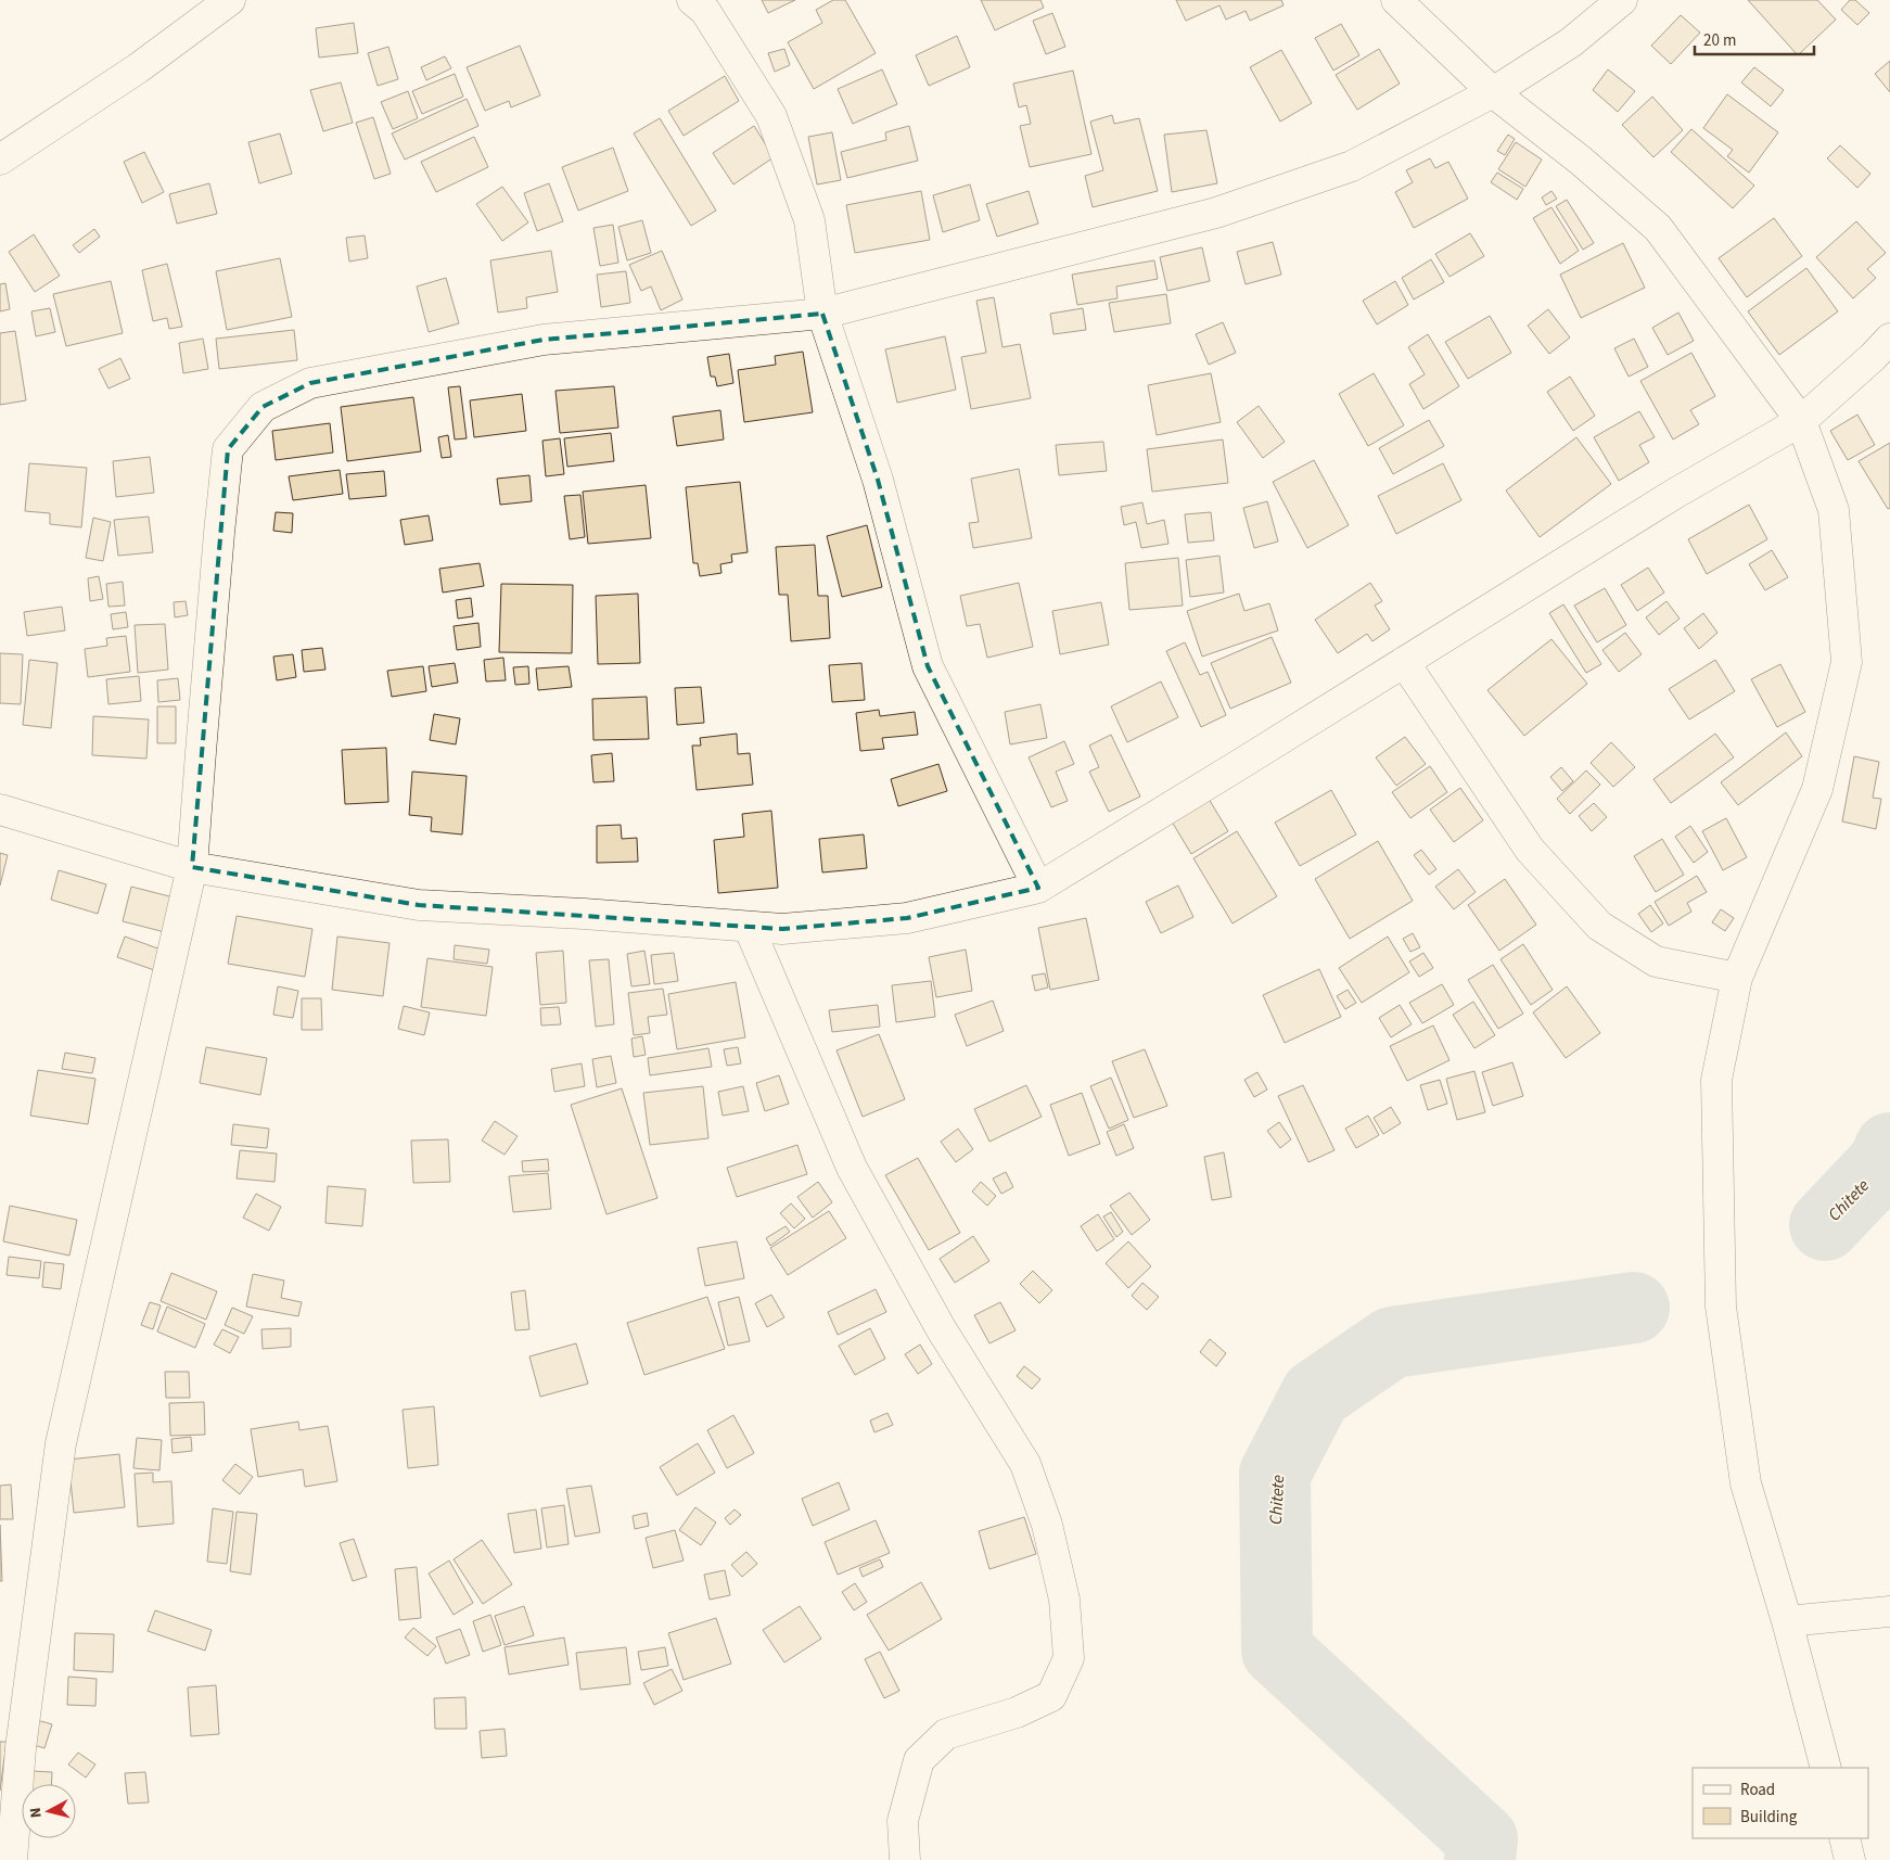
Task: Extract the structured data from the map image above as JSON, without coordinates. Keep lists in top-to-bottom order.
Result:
{
  "water": ["Chitete"],
  "legend": ["Road", "Building"],
  "scale_bar": "20 m",
  "north": "left"
}
